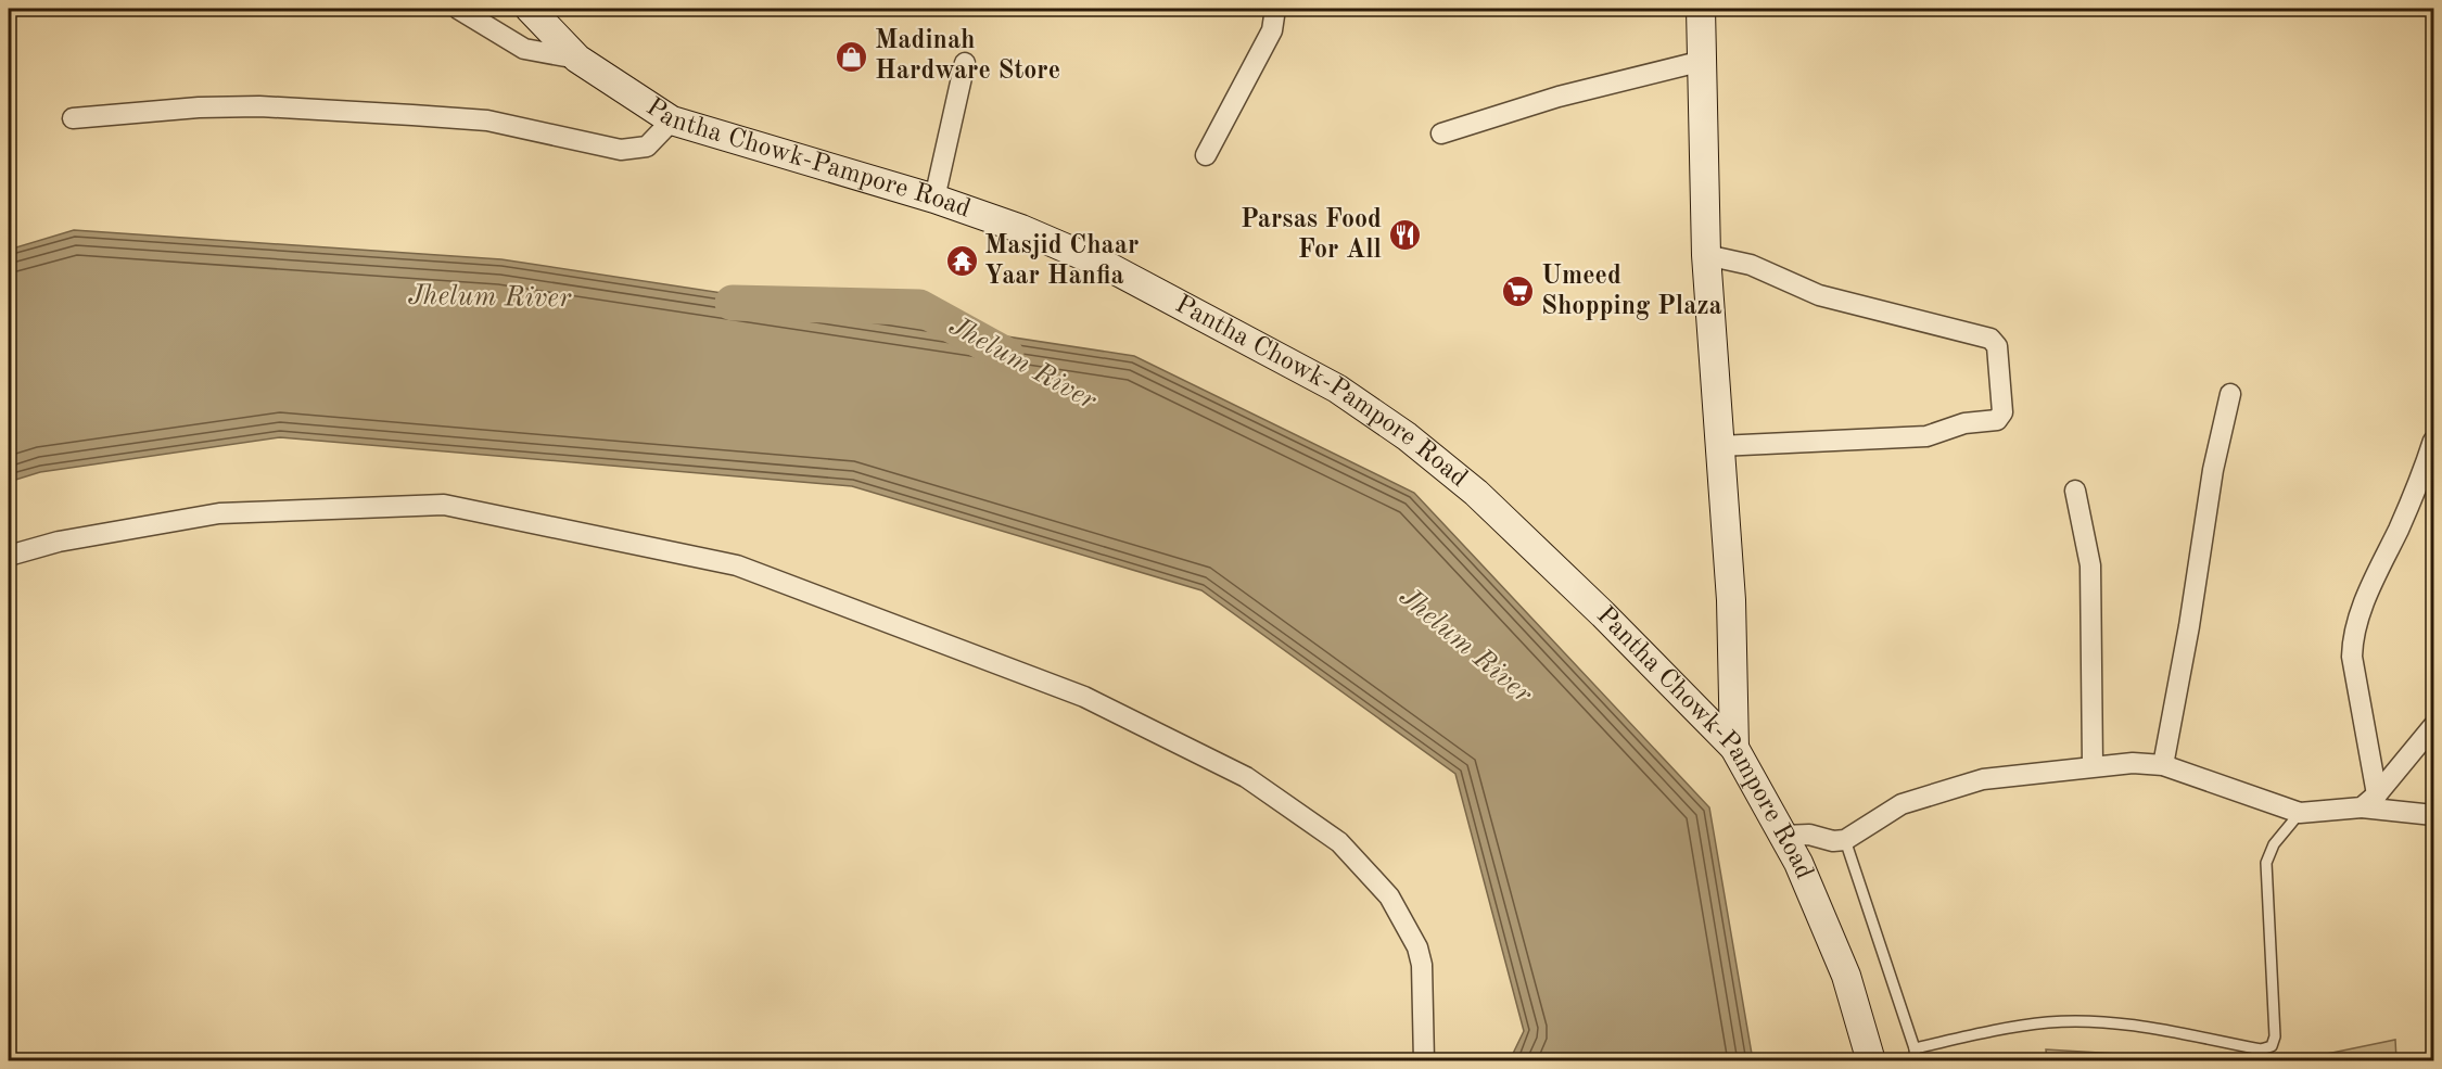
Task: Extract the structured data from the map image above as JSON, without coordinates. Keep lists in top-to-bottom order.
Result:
{
  "streets": {
    "main road": ["Pantha Chowk-Pampore Road"]
  },
  "water": ["Jhelum River"],
  "places": {
    "shop": ["Madinah Hardware Store"],
    "restaurant": ["Parsas Food For All"],
    "temple": ["Masjid Chaar Yaar Hanfia"],
    "supermarket": ["Umeed Shopping Plaza"]
  }
}
